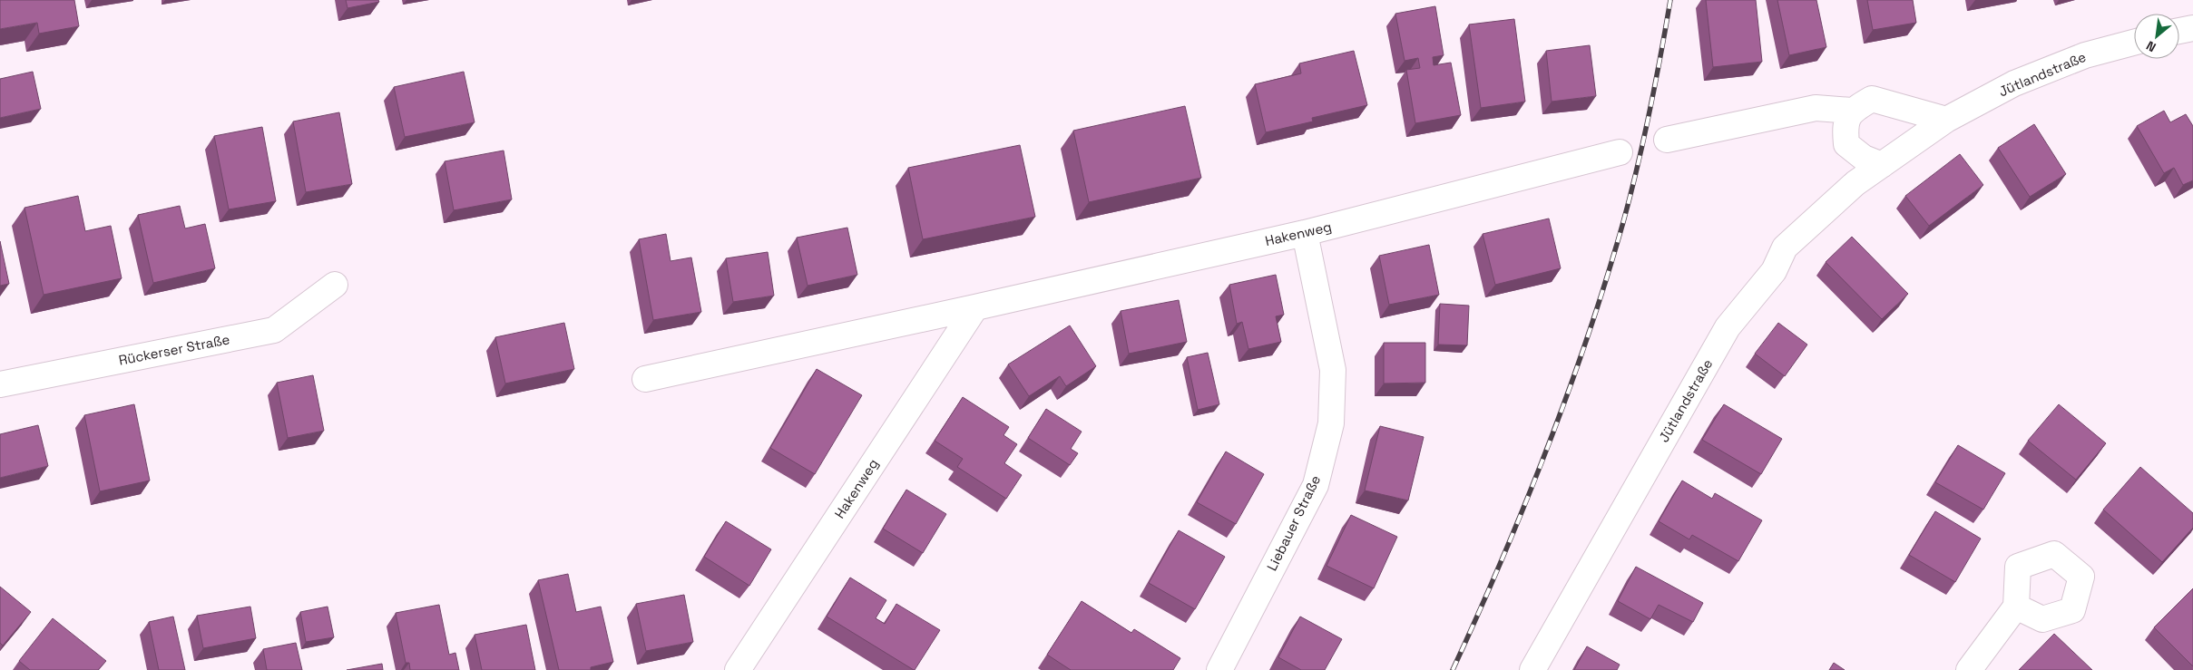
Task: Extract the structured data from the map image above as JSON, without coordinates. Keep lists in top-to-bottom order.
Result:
{
  "streets": {
    "street": [
      "Jütlandstraße",
      "Hakenweg",
      "Rückerser Straße",
      "Liebauer Straße"
    ]
  },
  "crossings": [
    ["Hakenweg", "Liebauer Straße"]
  ],
  "north": "bottom left"
}
